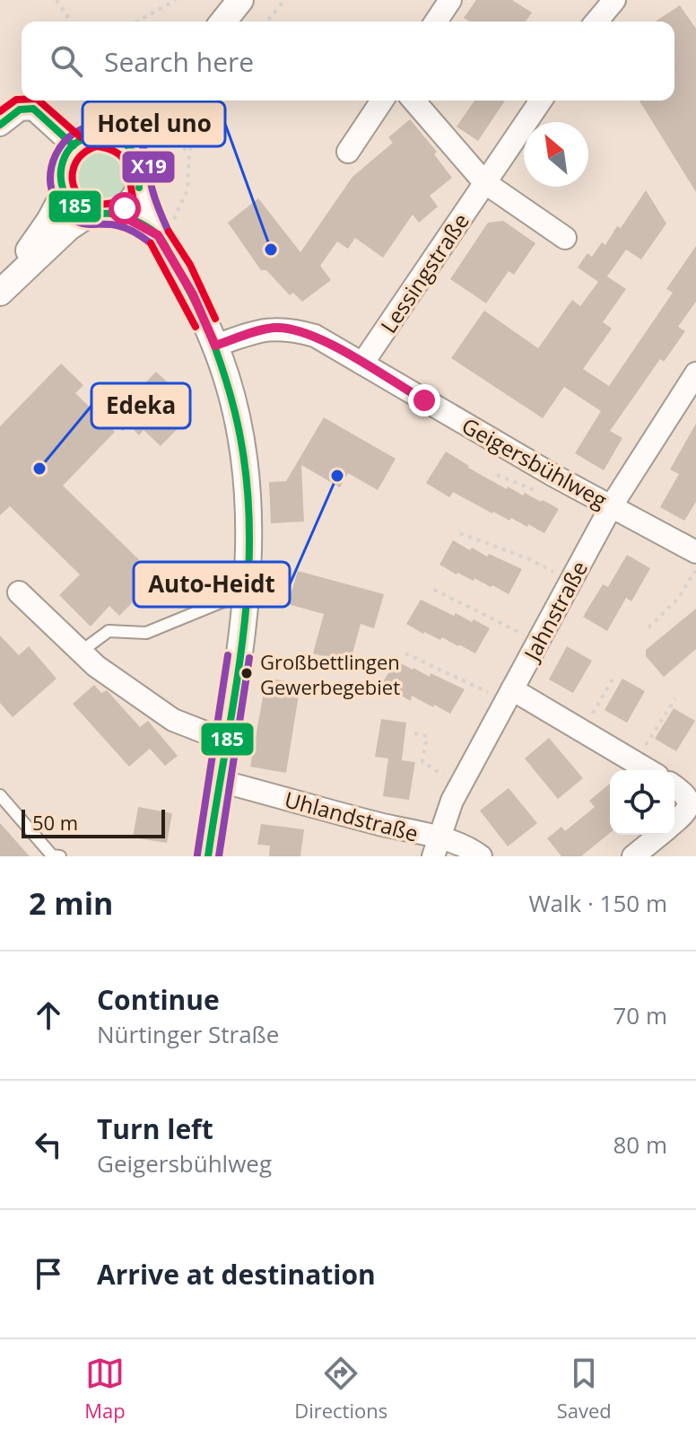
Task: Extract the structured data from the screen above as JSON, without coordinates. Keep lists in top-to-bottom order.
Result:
{
  "streets": {
    "street": [
      "Lessingstraße",
      "Geigersbühlweg",
      "Jahnstraße",
      "Uhlandstraße"
    ]
  },
  "crossings": [
    ["Lessingstraße", "Geigersbühlweg"],
    ["Geigersbühlweg", "Jahnstraße"],
    ["Jahnstraße", "Uhlandstraße"]
  ],
  "places": [
    "Hotel uno",
    "Edeka",
    "Auto-Heidt",
    "Großbettlingen Gewerbegebiet"
  ],
  "lines": ["transit line 185", "transit line X19"],
  "scale_bar": "50 m",
  "north": "top left",
  "page": {
    "search": "Search here",
    "scale": "50 m",
    "heading": ["2 min", "Walk · 150 m"],
    "list": [
      ["Continue", "Nürtinger Straße", "70 m"],
      ["Turn left", "Geigersbühlweg", "80 m"],
      "Arrive at destination"
    ],
    "nav": ["Map", "Directions", "Saved"]
  }
}
